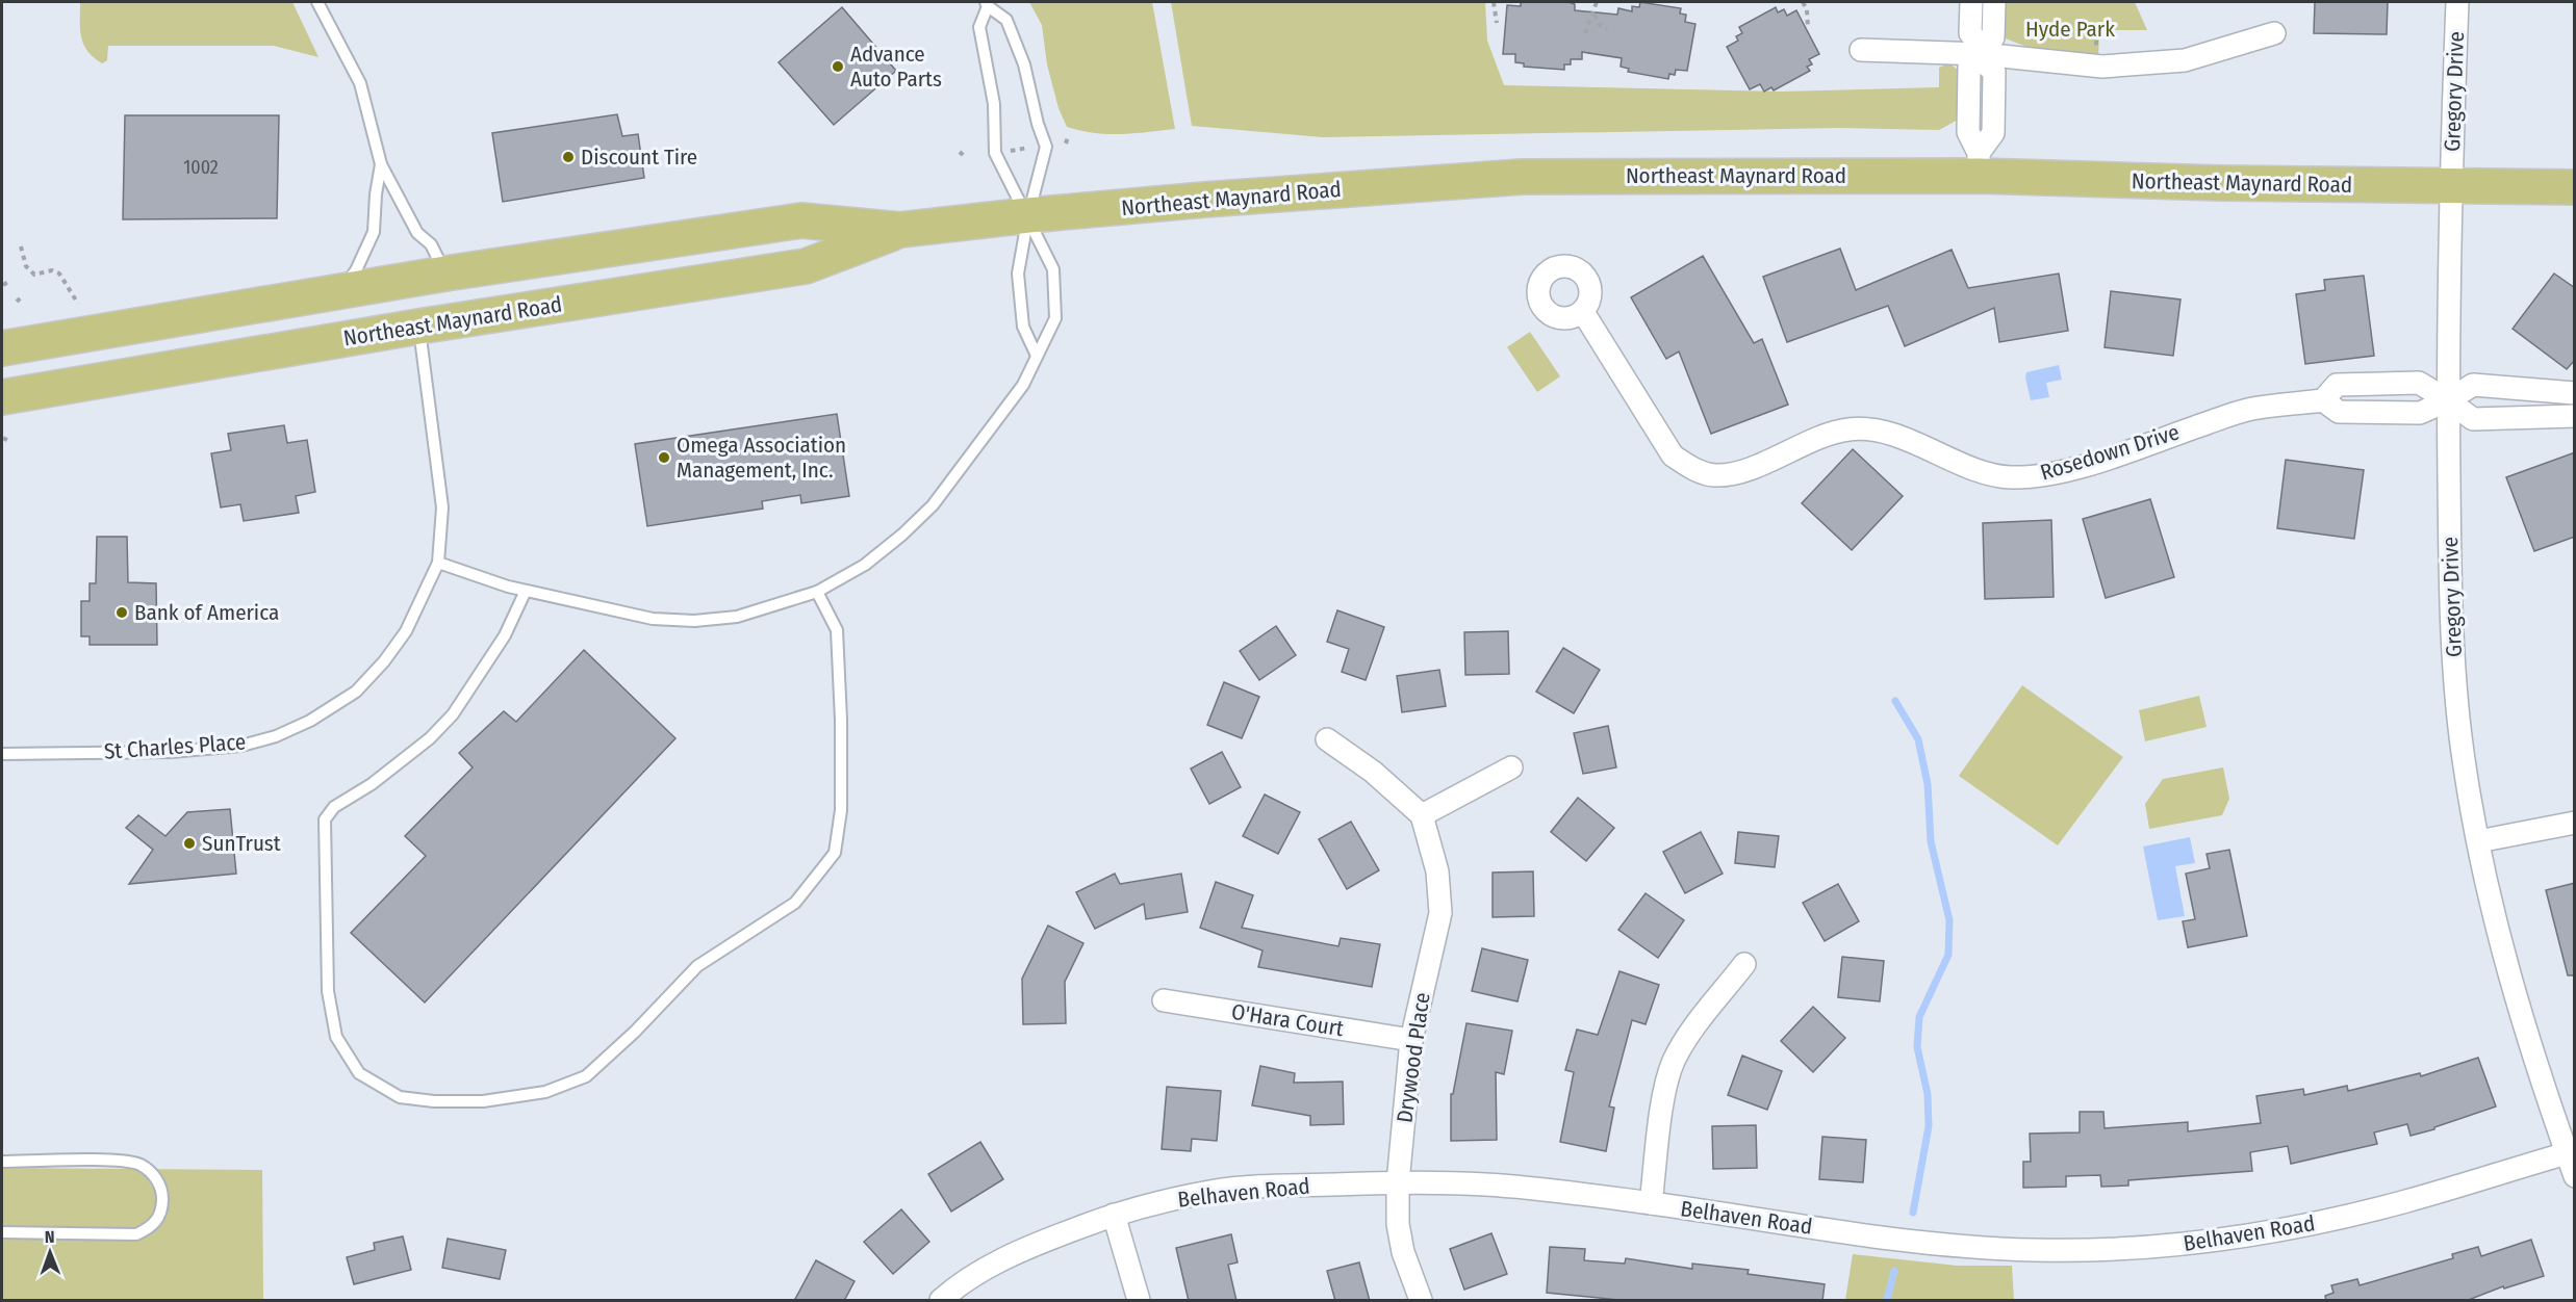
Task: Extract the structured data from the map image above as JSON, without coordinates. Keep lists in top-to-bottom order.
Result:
{
  "streets": {
    "main road": ["Northeast Maynard Road"],
    "street": [
      "Gregory Drive",
      "Rosedown Drive",
      "O'Hara Court",
      "Drywood Place",
      "Belhaven Road"
    ],
    "lane": ["St Charles Place"]
  },
  "crossings": [
    ["Gregory Drive", "Northeast Maynard Road"],
    ["Gregory Drive", "Rosedown Drive"],
    ["Gregory Drive", "Belhaven Road"],
    ["Northeast Maynard Road", "St Charles Place"],
    ["O'Hara Court", "Drywood Place"],
    ["Drywood Place", "Belhaven Road"]
  ],
  "parks": ["Hyde Park"],
  "places": [
    "Advance Auto Parts",
    "Discount Tire",
    "Omega Association Management, Inc.",
    "Bank of America",
    "SunTrust"
  ],
  "house_numbers": ["1002"],
  "north": "top"
}
